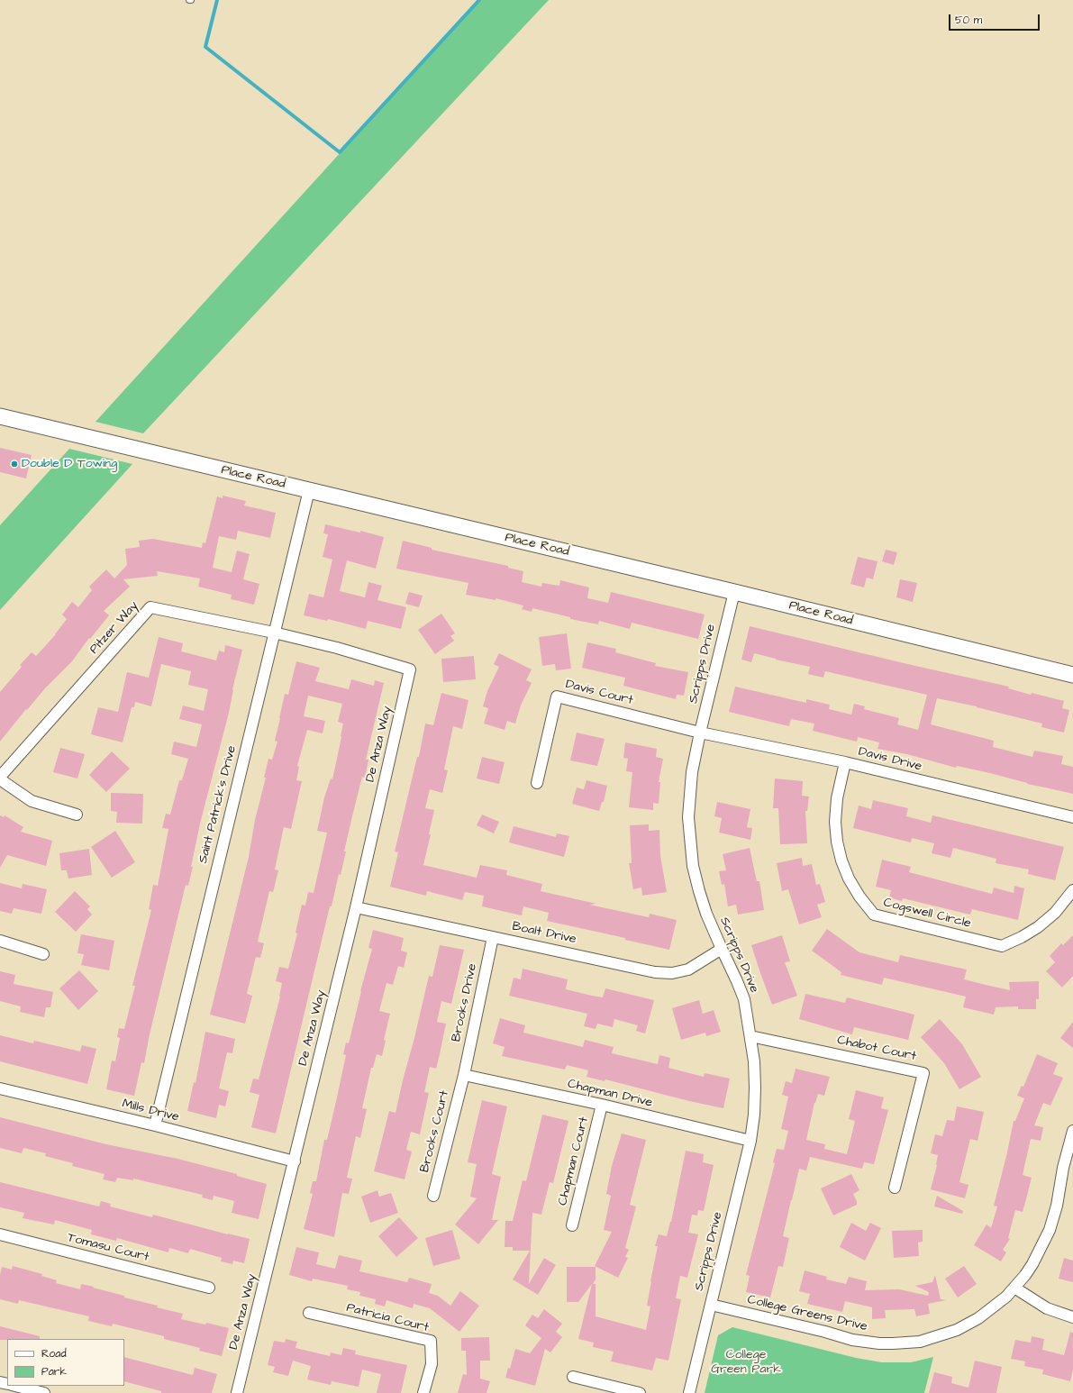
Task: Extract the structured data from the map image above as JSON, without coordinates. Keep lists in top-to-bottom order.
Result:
{
  "streets": {
    "street": [
      "Place Road",
      "Pitzer Way",
      "Scripps Drive",
      "Davis Court",
      "De Anza Way",
      "Davis Drive",
      "Saint Patrick's Drive",
      "Cogswell Circle",
      "Boalt Drive",
      "Brooks Drive",
      "Chabot Court",
      "Chapman Drive",
      "Mills Drive",
      "Brooks Court",
      "Chapman Court",
      "Tomasu Court",
      "College Greens Drive",
      "Patricia Court"
    ]
  },
  "crossings": [
    ["Place Road", "Scripps Drive"],
    ["Place Road", "Saint Patrick's Drive"],
    ["Pitzer Way", "De Anza Way"],
    ["Pitzer Way", "Saint Patrick's Drive"],
    ["Scripps Drive", "Davis Court"],
    ["Scripps Drive", "Davis Drive"],
    ["Scripps Drive", "Boalt Drive"],
    ["Scripps Drive", "Chabot Court"],
    ["Scripps Drive", "Chapman Drive"],
    ["Scripps Drive", "College Greens Drive"],
    ["Davis Court", "Davis Drive"],
    ["De Anza Way", "Boalt Drive"],
    ["De Anza Way", "Mills Drive"],
    ["Davis Drive", "Cogswell Circle"],
    ["Saint Patrick's Drive", "Mills Drive"],
    ["Boalt Drive", "Brooks Drive"],
    ["Brooks Drive", "Chapman Drive"],
    ["Brooks Drive", "Brooks Court"],
    ["Chapman Drive", "Brooks Court"],
    ["Chapman Drive", "Chapman Court"]
  ],
  "parks": ["College Green Park"],
  "places": ["Double D Towing"],
  "legend": ["Road", "Park"],
  "scale_bar": "50 m"
}
